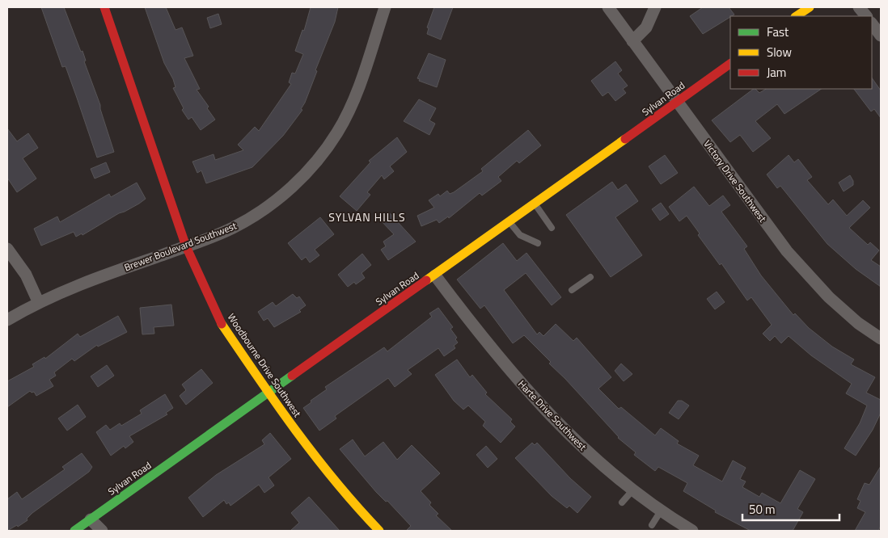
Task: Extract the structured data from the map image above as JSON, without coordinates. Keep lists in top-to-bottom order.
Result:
{
  "streets": {
    "main road": ["Sylvan Road", "Woodbourne Drive Southwest"],
    "street": ["Victory Drive Southwest", "Brewer Boulevard Southwest", "Harte Drive Southwest"]
  },
  "crossings": [
    ["Sylvan Road", "Victory Drive Southwest"],
    ["Sylvan Road", "Woodbourne Drive Southwest"],
    ["Sylvan Road", "Harte Drive Southwest"],
    ["Brewer Boulevard Southwest", "Woodbourne Drive Southwest"]
  ],
  "districts": ["SYLVAN HILLS"],
  "legend": ["Fast", "Slow", "Jam"],
  "scale_bar": "50 m"
}
